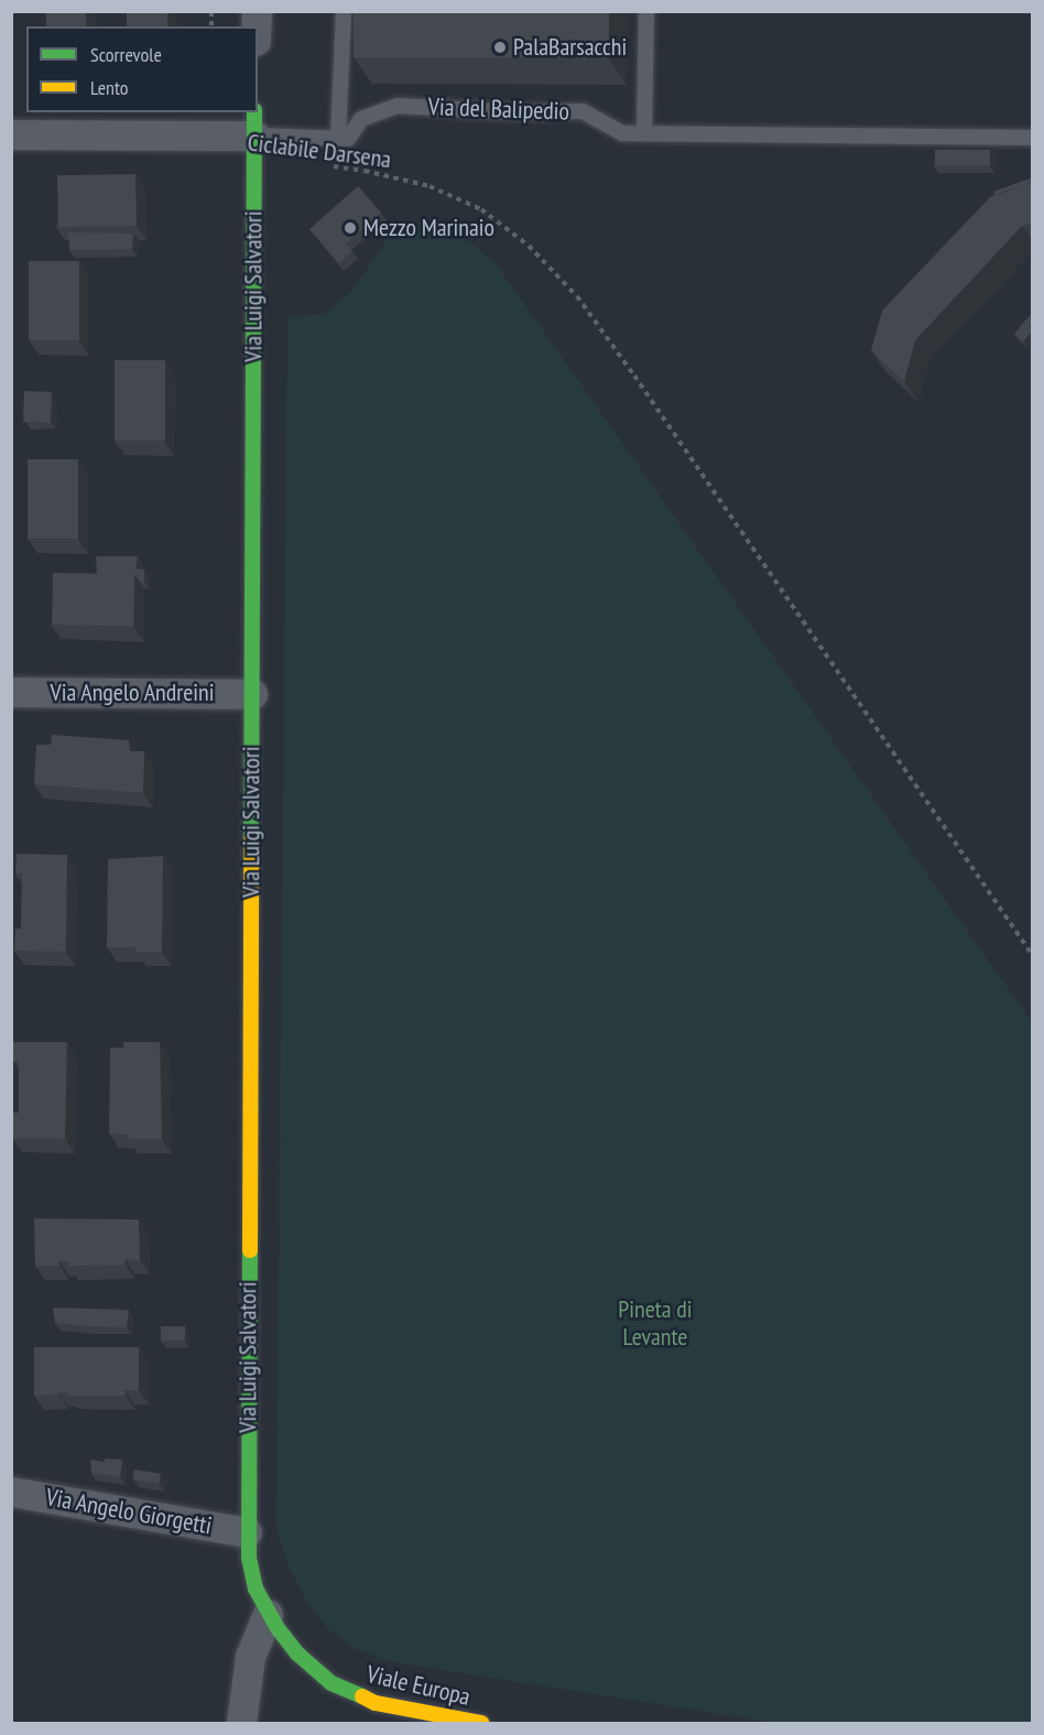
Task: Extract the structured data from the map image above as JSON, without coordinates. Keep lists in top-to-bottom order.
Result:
{
  "streets": {
    "street": [
      "Via Luigi Salvatori",
      "Via Angelo Andreini",
      "Via Angelo Giorgetti",
      "Viale Europa"
    ],
    "lane": ["Via del Balipedio"],
    "path": ["Ciclabile Darsena"]
  },
  "crossings": [
    ["Via Luigi Salvatori", "Via Angelo Andreini"],
    ["Via Luigi Salvatori", "Via Angelo Giorgetti"],
    ["Via Luigi Salvatori", "Viale Europa"],
    ["Via Angelo Giorgetti", "Viale Europa"]
  ],
  "parks": ["Pineta di Levante"],
  "places": ["PalaBarsacchi", "Mezzo Marinaio"],
  "legend": ["Scorrevole", "Lento"]
}
